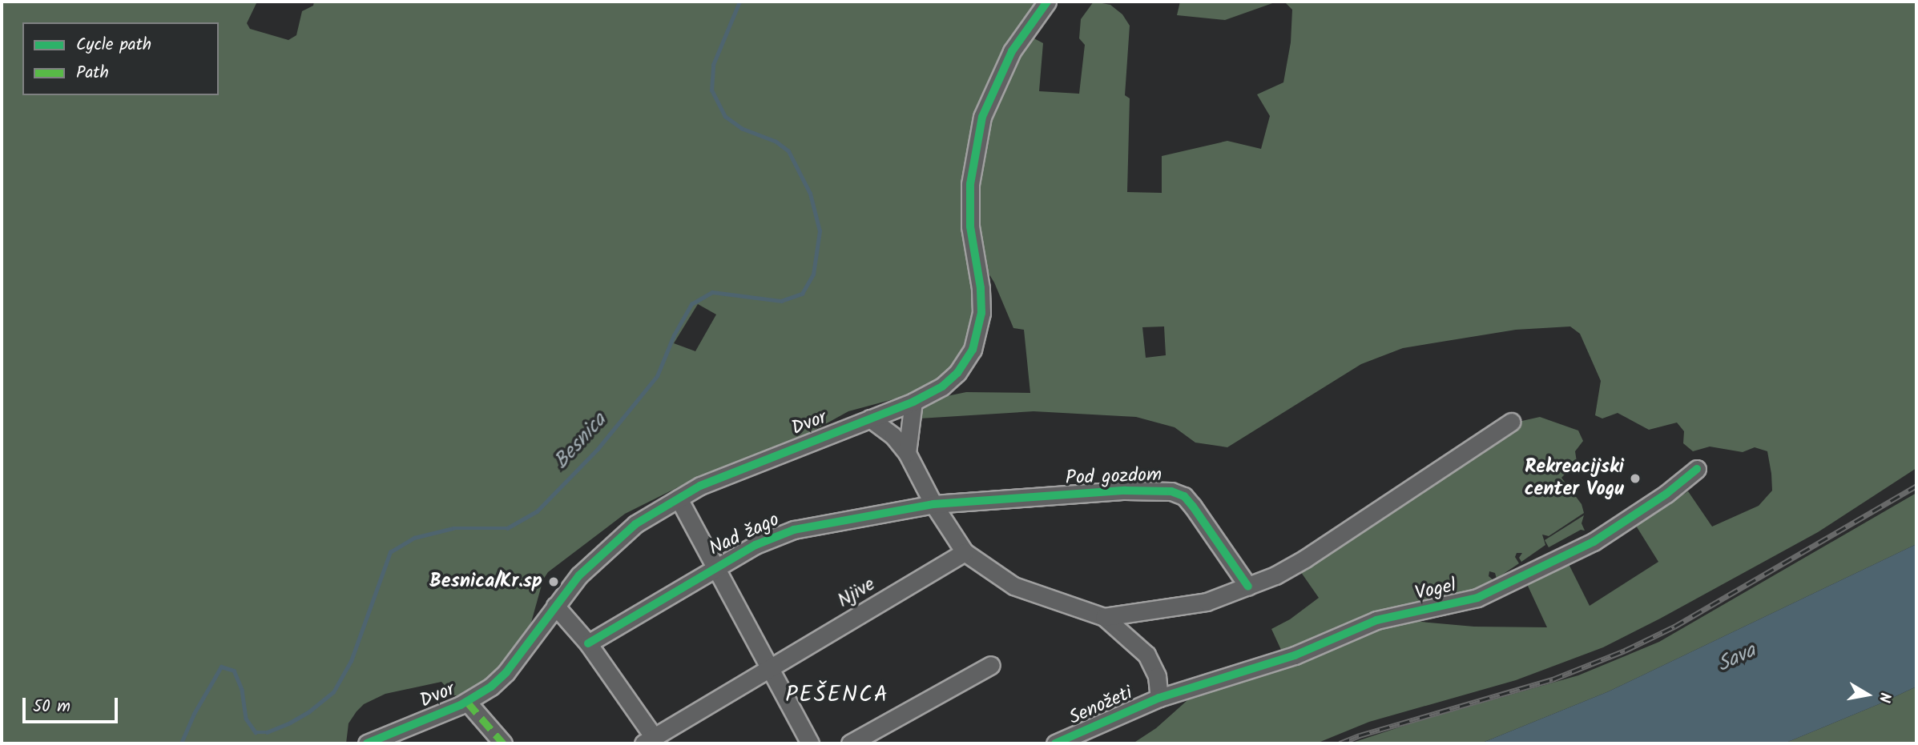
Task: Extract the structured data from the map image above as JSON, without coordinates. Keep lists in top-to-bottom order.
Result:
{
  "streets": {
    "street": [
      "Dvor",
      "Pod gozdom",
      "Nad žago",
      "Vogel",
      "Njive",
      "Senožeti"
    ]
  },
  "crossings": [
    ["Dvor", "Nad žago"],
    ["Pod gozdom", "Nad žago"],
    ["Nad žago", "Njive"],
    ["Vogel", "Senožeti"]
  ],
  "districts": ["PEŠENCA"],
  "water": ["Besnica", "Sava"],
  "places": ["Rekreacijski center Vogu", "Besnica/Kr.sp"],
  "legend": ["Cycle path", "Path"],
  "scale_bar": "50 m",
  "north": "right"
}
